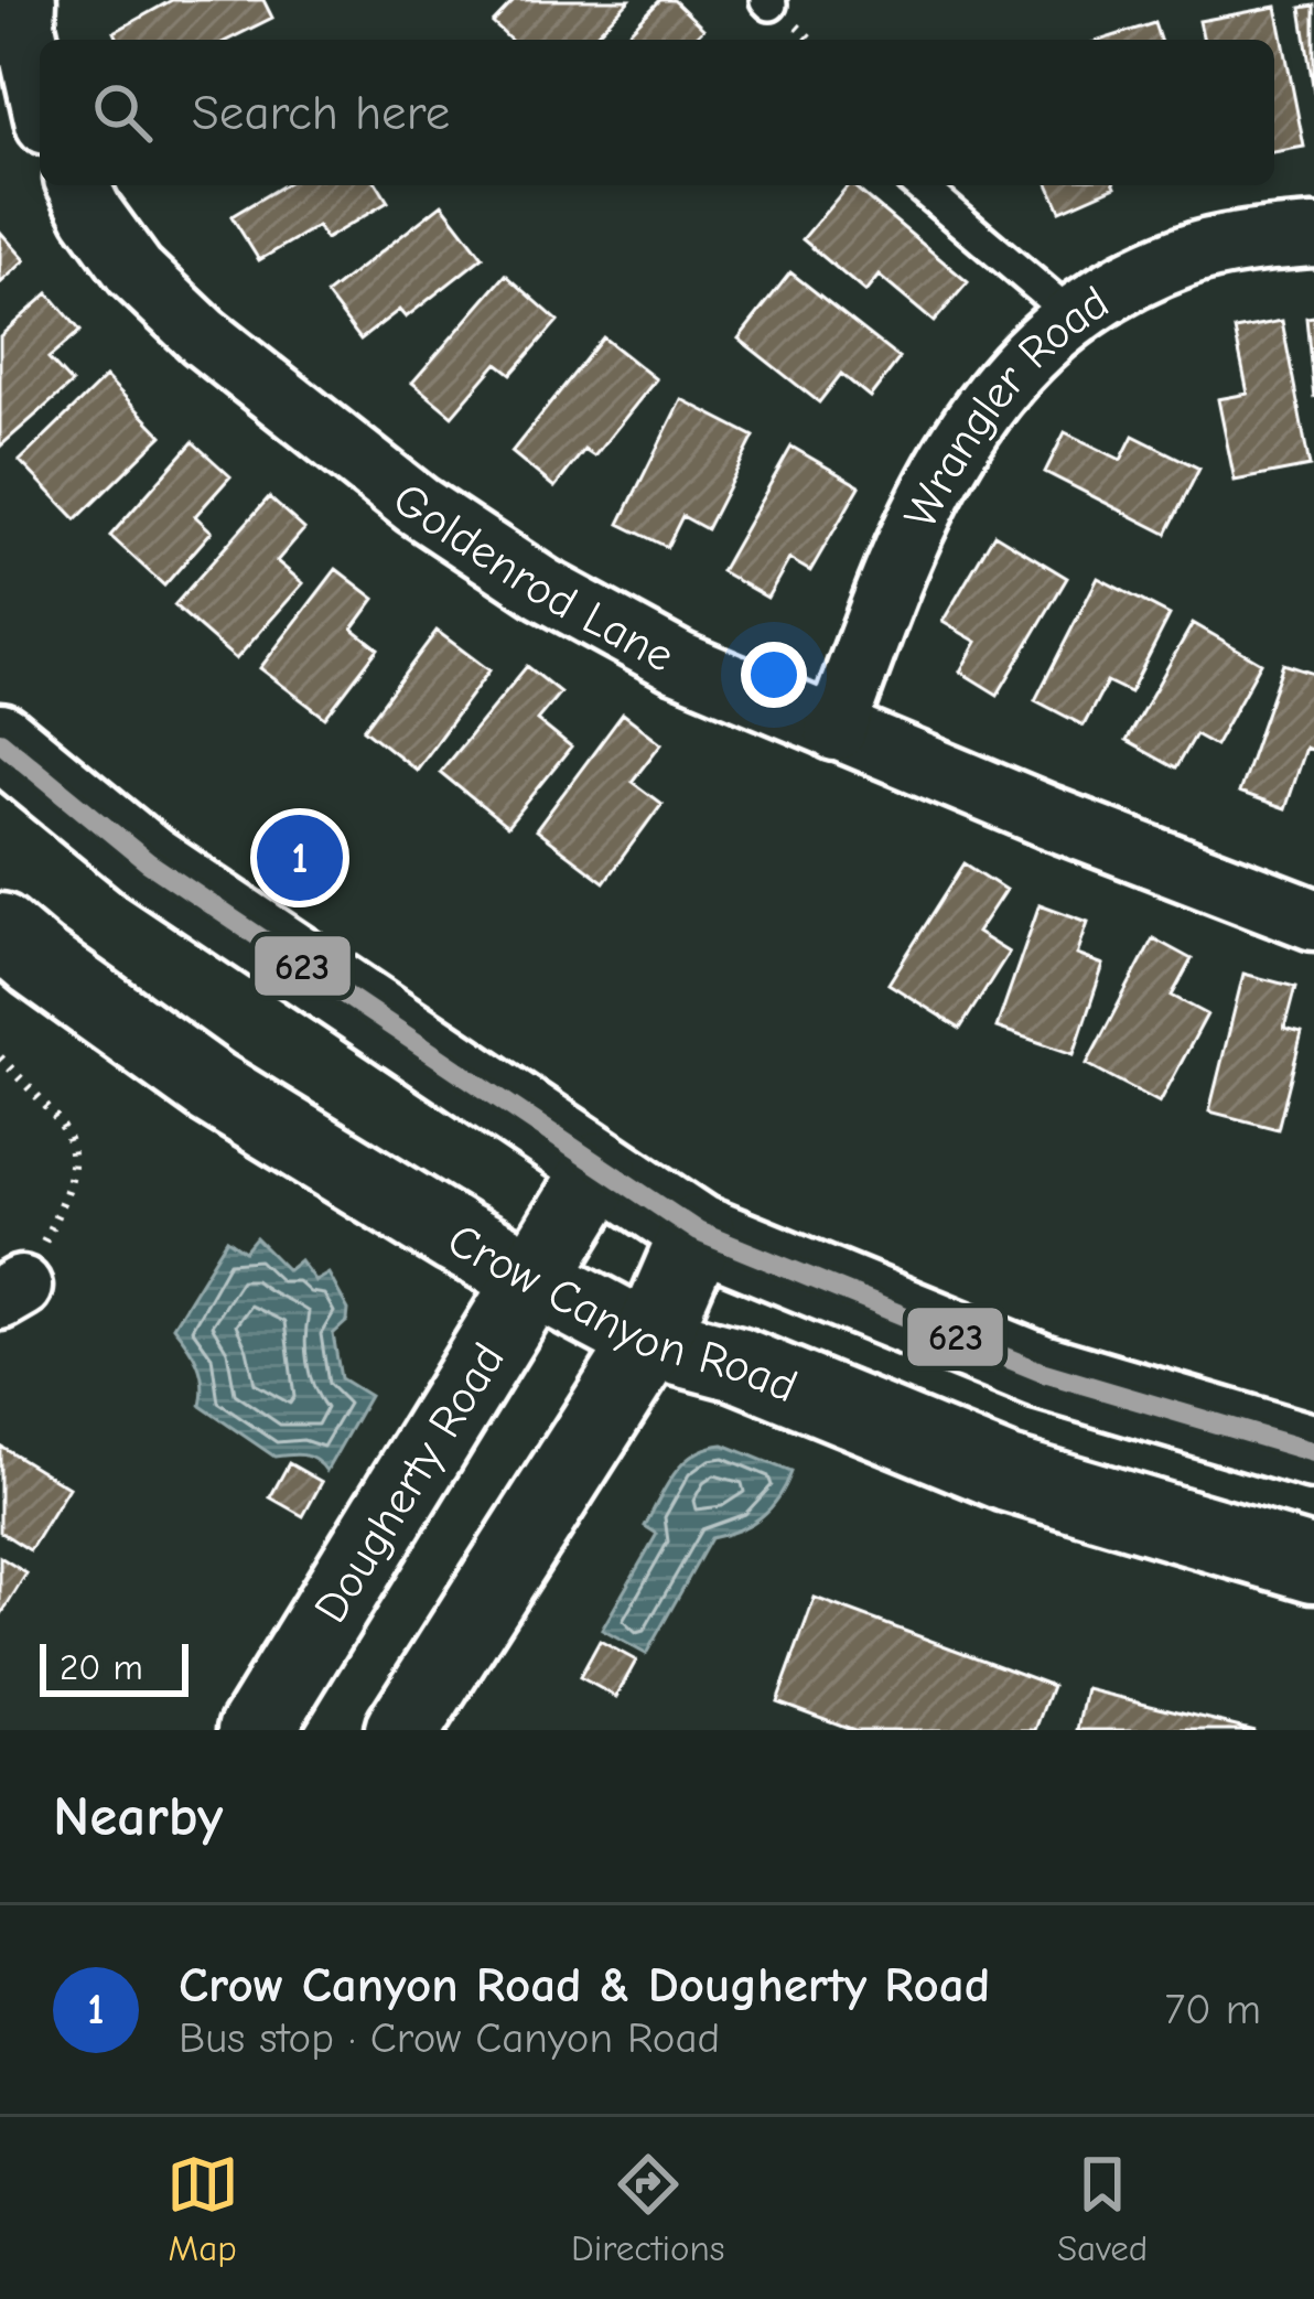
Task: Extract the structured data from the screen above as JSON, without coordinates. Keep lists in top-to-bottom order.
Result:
{
  "streets": {
    "main road": ["Crow Canyon Road", "Dougherty Road"],
    "street": ["Wrangler Road", "Goldenrod Lane"]
  },
  "crossings": [
    ["Wrangler Road", "Goldenrod Lane"],
    ["Crow Canyon Road", "Dougherty Road"]
  ],
  "lines": ["transit line 623"],
  "scale_bar": "20 m",
  "page": {
    "search": "Search here",
    "pins": "1",
    "scale": "20 m",
    "heading": "Nearby",
    "list": [
      {
        "mark": "1",
        "name": "Crow Canyon Road & Dougherty Road",
        "note": "Bus stop · Crow Canyon Road",
        "value": "70 m"
      }
    ],
    "nav": ["Map", "Directions", "Saved"]
  }
}
